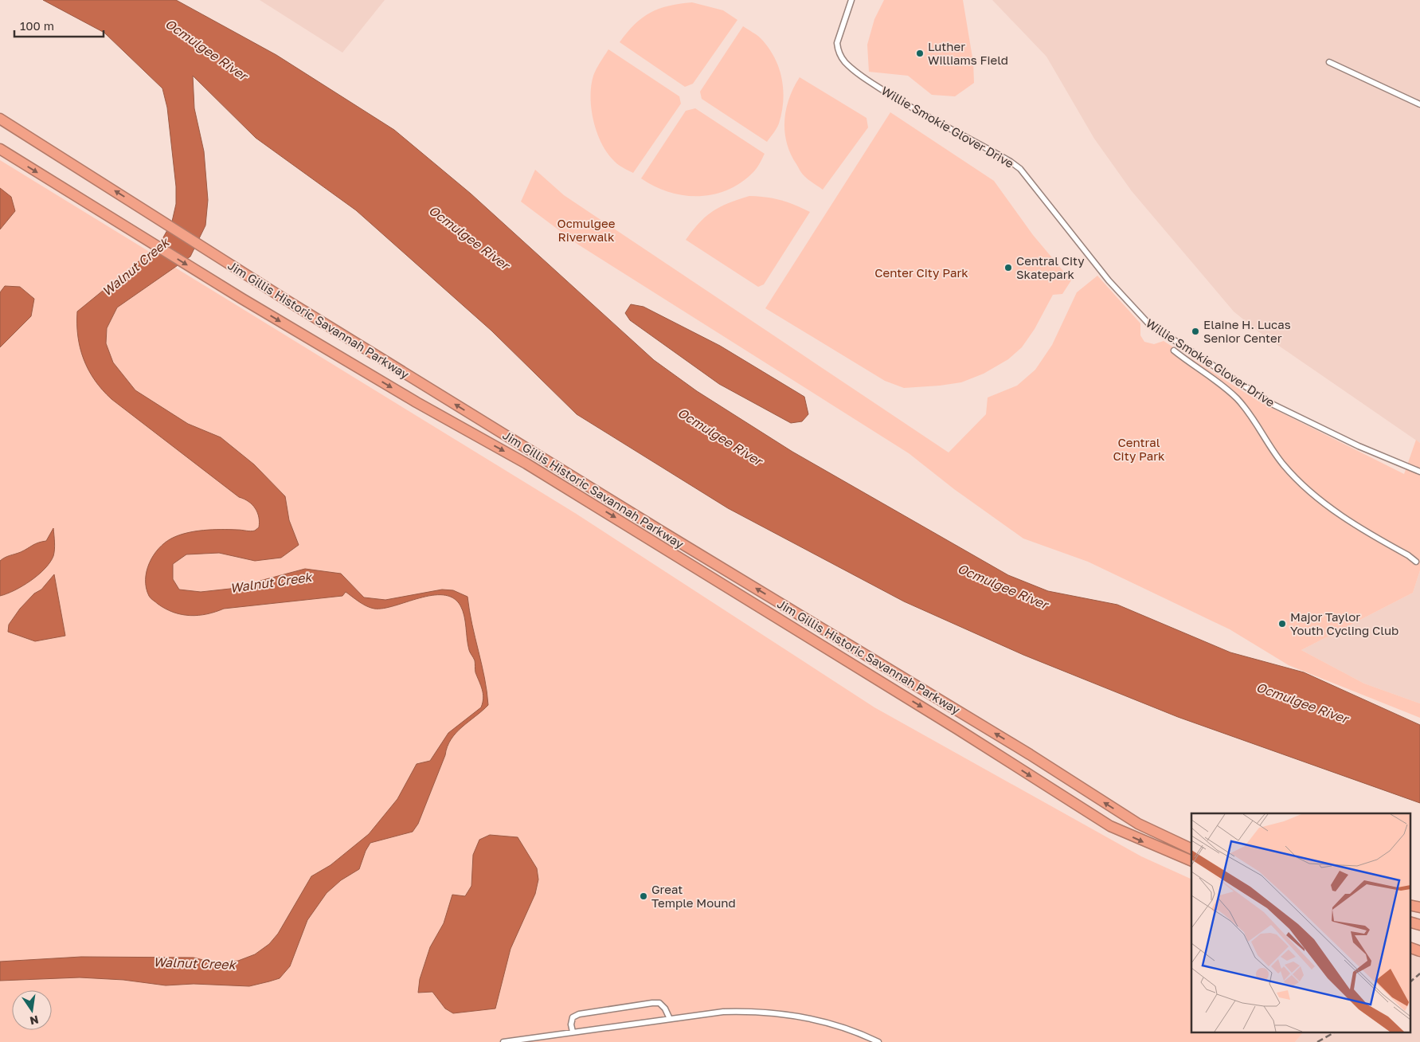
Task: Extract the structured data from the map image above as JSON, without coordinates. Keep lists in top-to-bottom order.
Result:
{
  "streets": {
    "highway": ["Jim Gillis Historic Savannah Parkway"],
    "street": ["Willie Smokie Glover Drive"]
  },
  "water": ["Ocmulgee River", "Walnut Creek"],
  "parks": ["Ocmulgee Riverwalk", "Center City Park", "Central City Park"],
  "places": [
    "Luther Williams Field",
    "Central City Skatepark",
    "Elaine H. Lucas Senior Center",
    "Major Taylor Youth Cycling Club",
    "Great Temple Mound"
  ],
  "scale_bar": "100 m",
  "north": "bottom"
}
